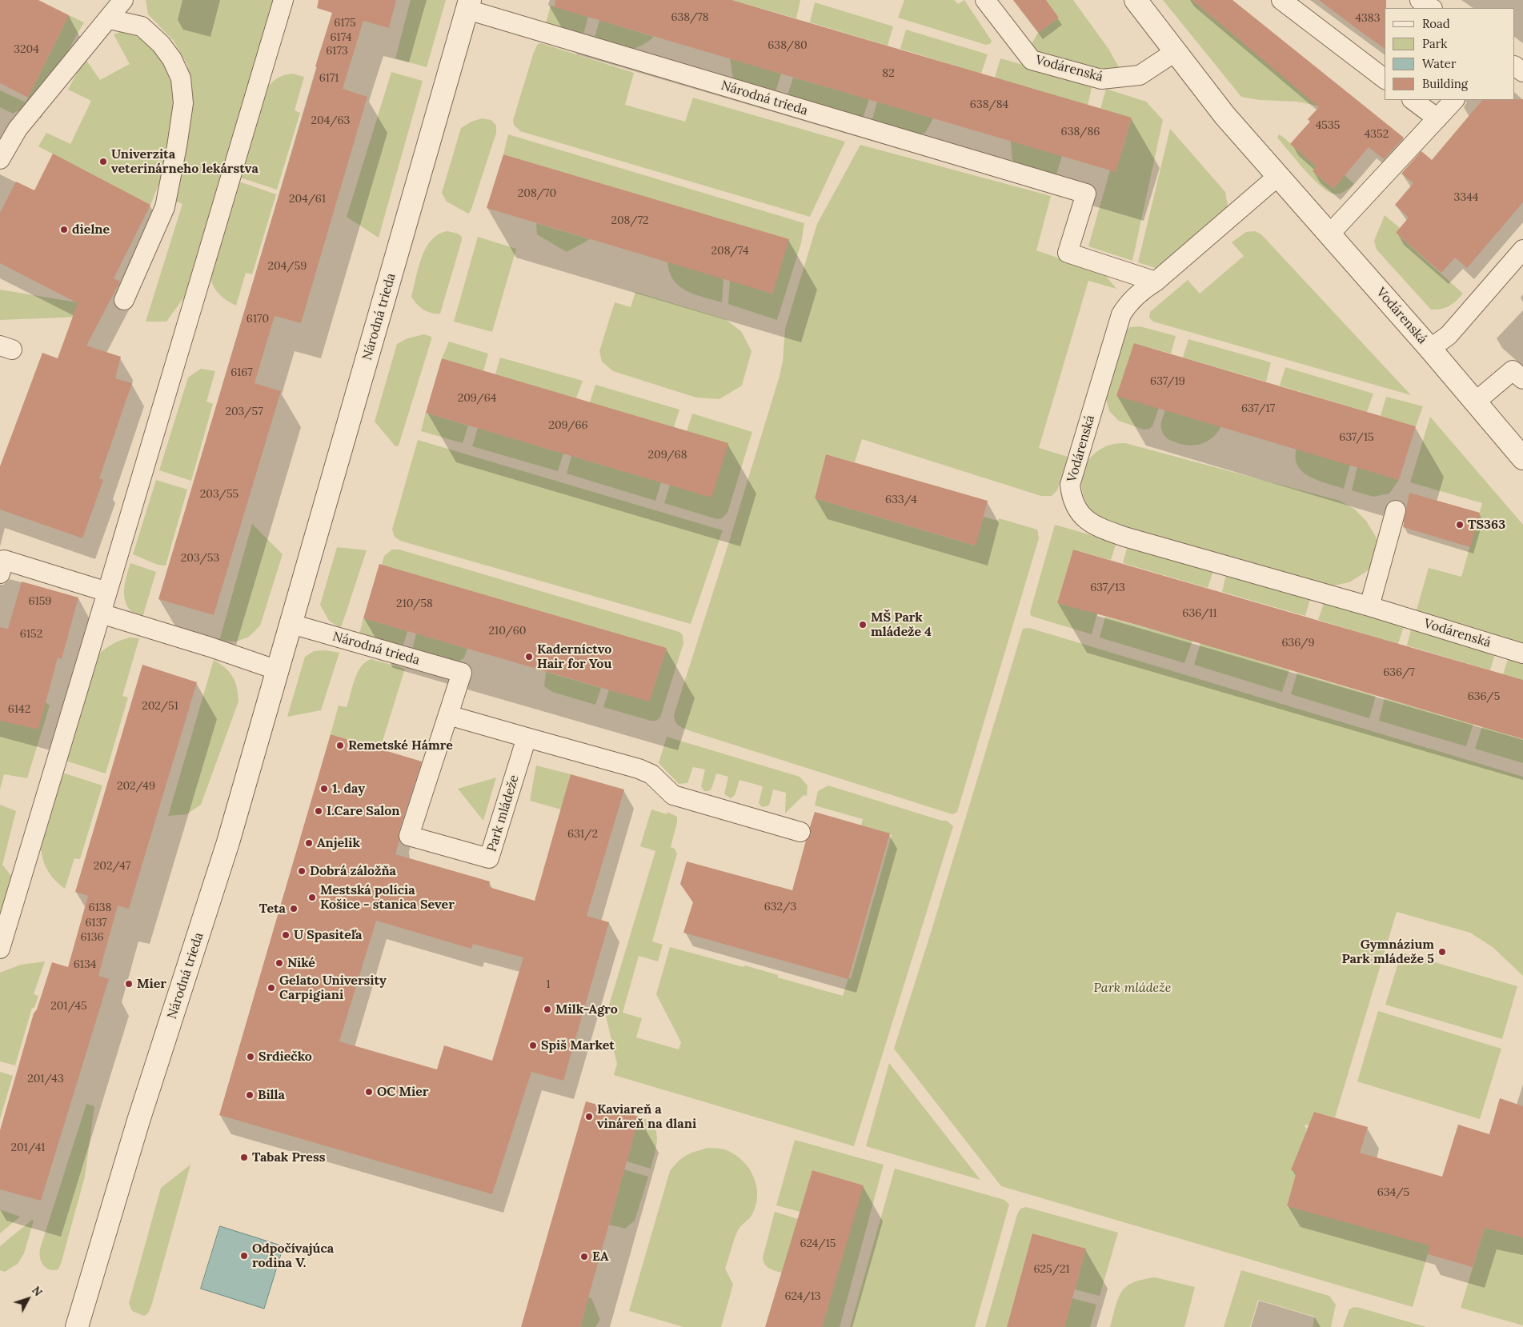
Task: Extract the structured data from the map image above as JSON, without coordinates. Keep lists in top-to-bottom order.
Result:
{
  "streets": {
    "street": ["Vodárenská", "Národná trieda"],
    "lane": ["Park mládeže"]
  },
  "crossings": [
    ["Vodárenská", "Národná trieda"],
    ["Národná trieda", "Park mládeže"]
  ],
  "parks": ["Park mládeže"],
  "places": [
    "Univerzita veterinárneho lekárstva",
    "dielne",
    "TS363",
    "MŠ Park mládeže 4",
    "Kaderníctvo Hair for You",
    "Remetské Hámre",
    "1. day",
    "I.Care Salon",
    "Anjelik",
    "Dobrá záložňa",
    "Mestská polícia Košice - stanica Sever",
    "Teta",
    "U Spasiteľa",
    "Gymnázium Park mládeže 5",
    "Niké",
    "Mier",
    "Gelato University Carpigiani",
    "Milk-Agro",
    "Spiš Market",
    "Srdiečko",
    "OC Mier",
    "Billa",
    "Kaviareň a vináreň na dlani",
    "Tabak Press",
    "Odpočívajúca rodina V.",
    "EA"
  ],
  "house_numbers": [
    "638/78",
    "4383",
    "6175",
    "6174",
    "638/80",
    "3204",
    "6173",
    "82",
    "6171",
    "638/84",
    "204/63",
    "4535",
    "638/86",
    "4352",
    "208/70",
    "3344",
    "204/61",
    "208/72",
    "208/74",
    "204/59",
    "6170",
    "6167",
    "637/19",
    "209/64",
    "637/17",
    "203/57",
    "209/66",
    "637/15",
    "209/68",
    "203/55",
    "633/4",
    "203/53",
    "637/13",
    "6159",
    "210/58",
    "636/11",
    "210/60",
    "6152",
    "636/9",
    "636/7",
    "636/5",
    "202/51",
    "6142",
    "202/49",
    "631/2",
    "202/47",
    "632/3",
    "6138",
    "6137",
    "6136",
    "6134",
    "1",
    "201/45",
    "201/43",
    "201/41",
    "634/5",
    "624/15",
    "625/21",
    "624/13"
  ],
  "legend": [
    "Road",
    "Park",
    "Water",
    "Building"
  ],
  "north": "top right"
}
